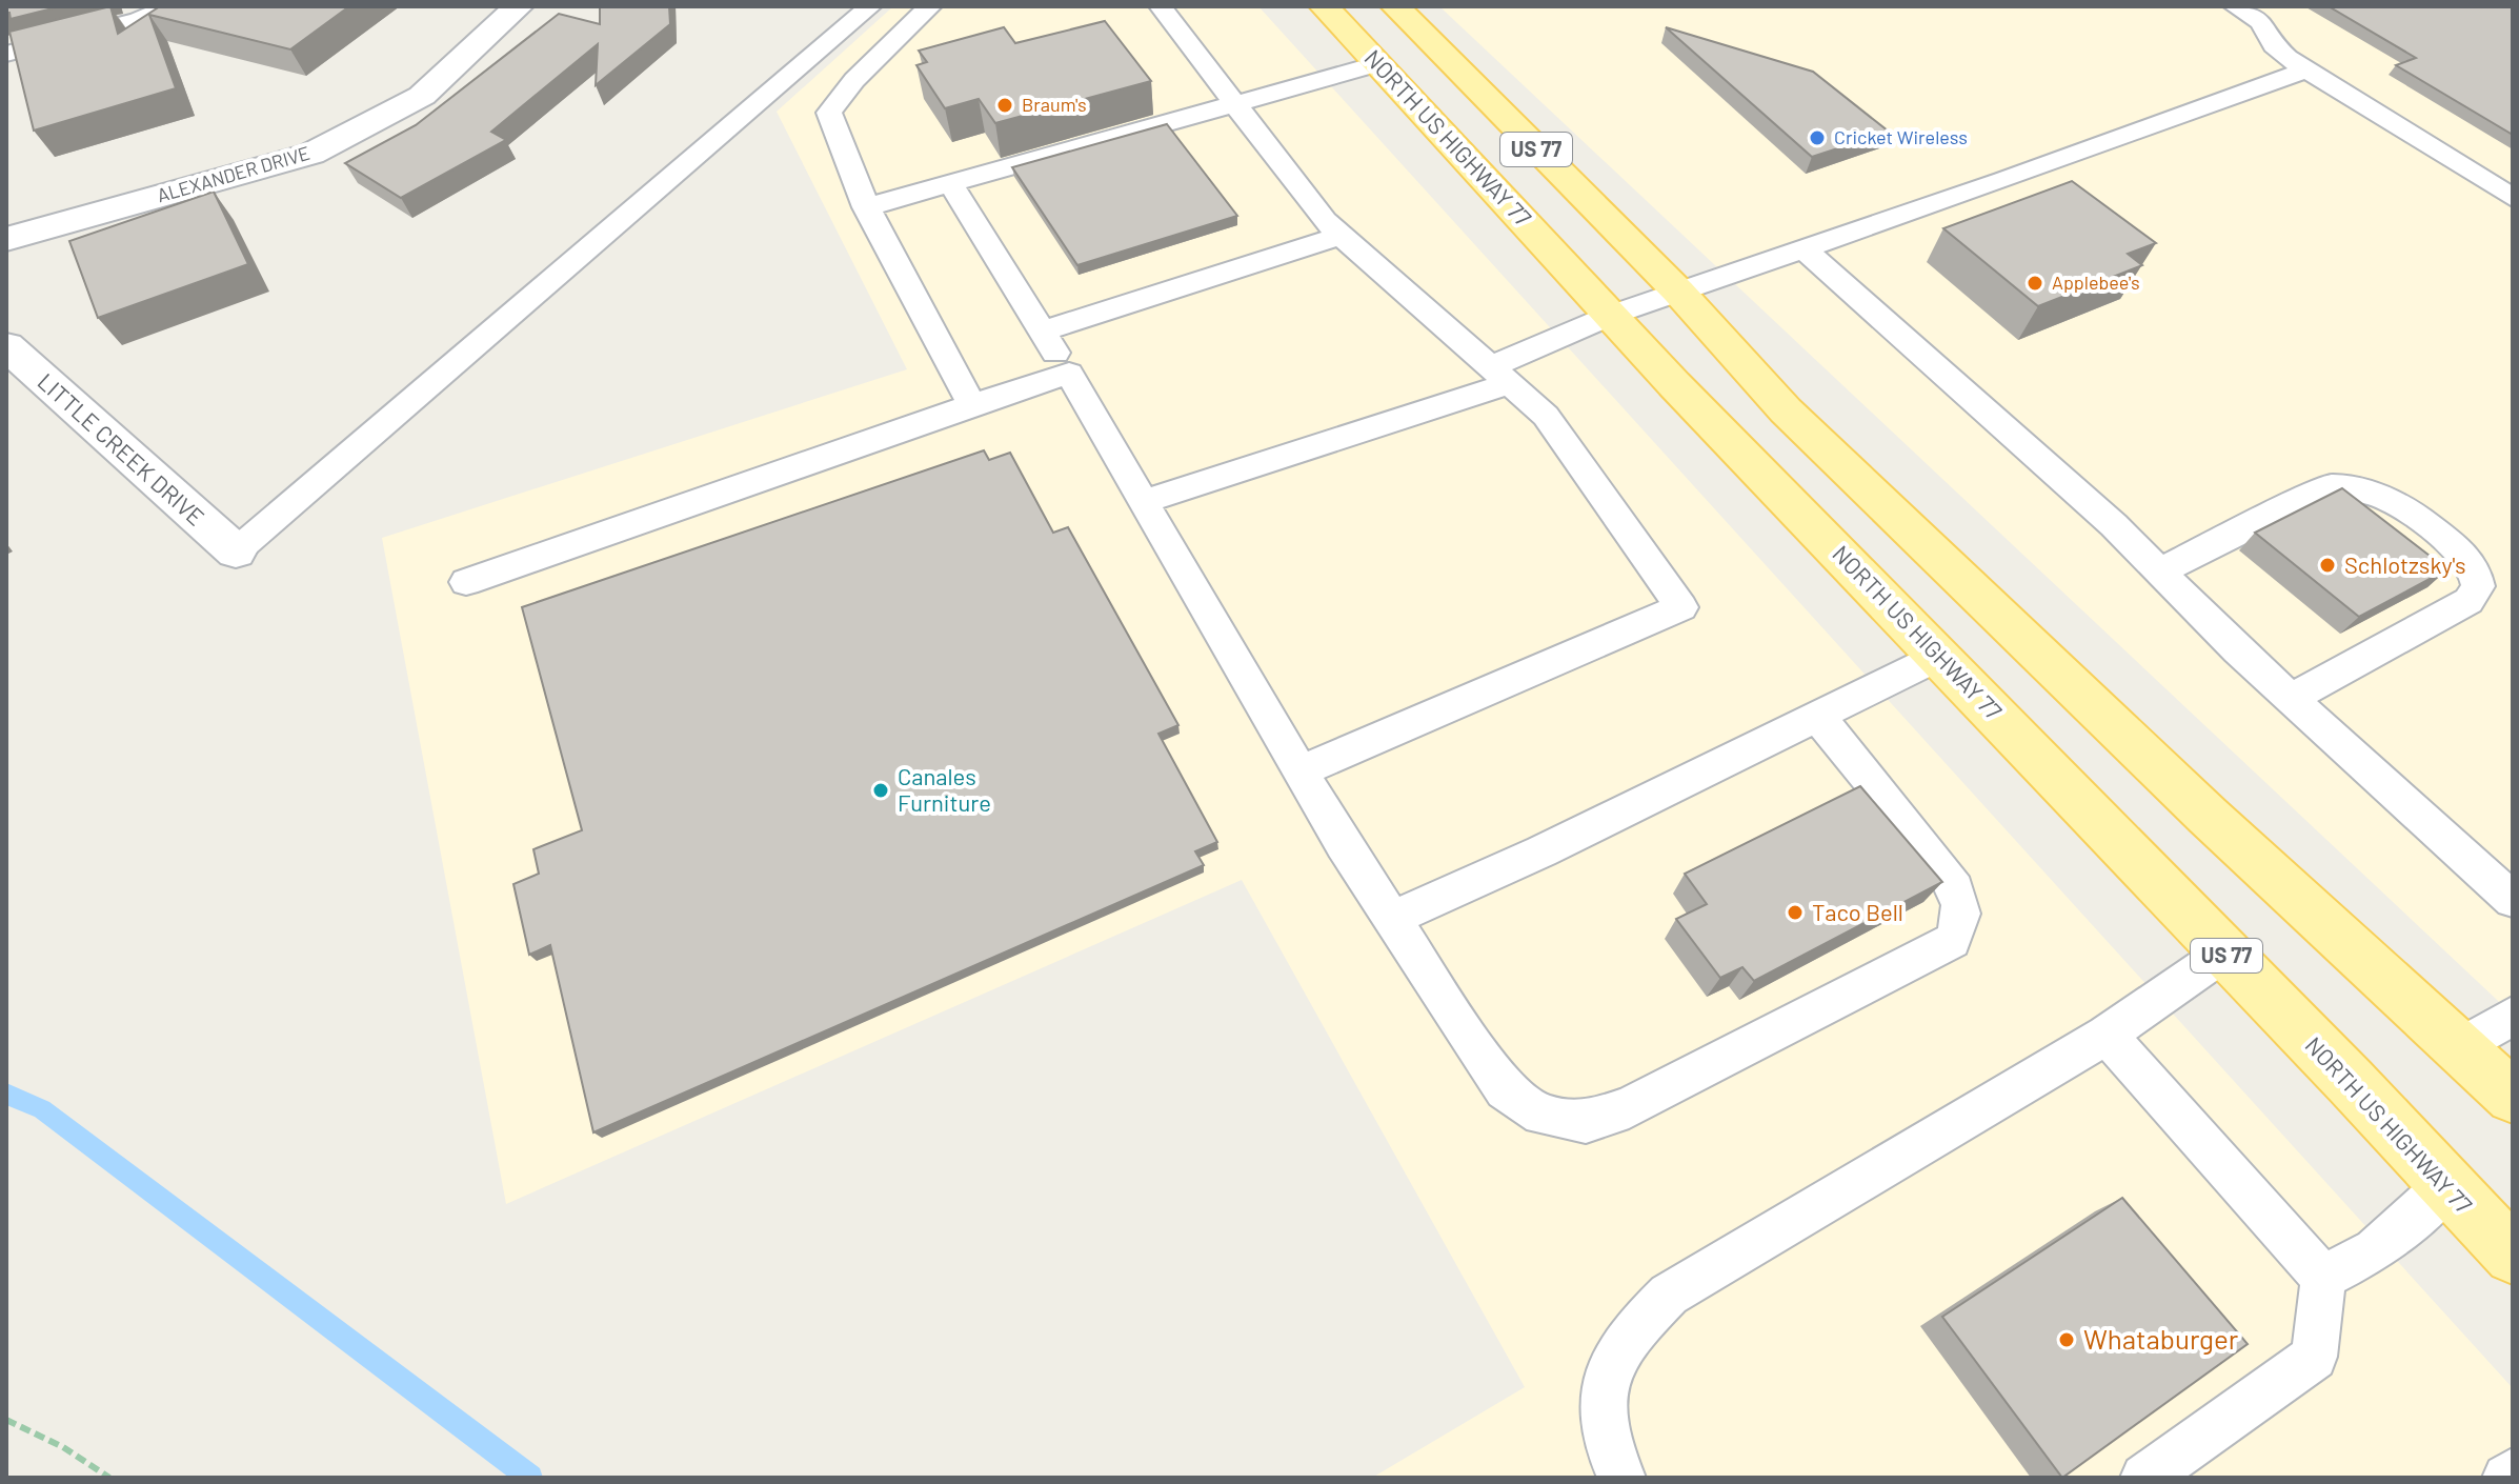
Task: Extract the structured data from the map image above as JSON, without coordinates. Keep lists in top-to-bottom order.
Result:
{
  "streets": {
    "main road": ["NORTH US HIGHWAY 77", "US 77"],
    "street": ["ALEXANDER DRIVE", "LITTLE CREEK DRIVE"]
  },
  "places": [
    "Braum's",
    "Cricket Wireless",
    "Applebee's",
    "Schlotzsky's",
    "Canales Furniture",
    "Taco Bell",
    "Whataburger"
  ]
}
